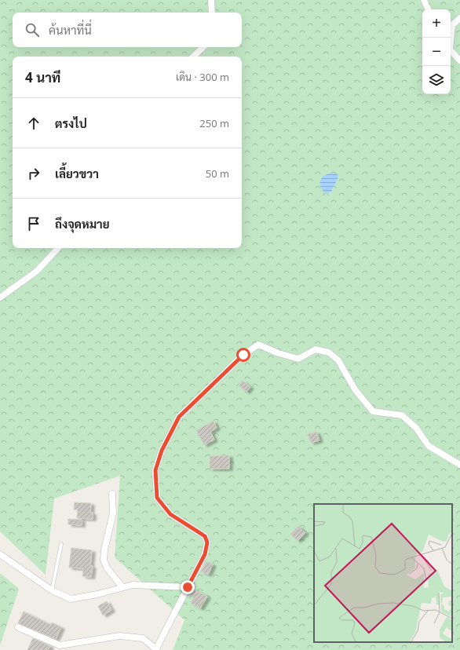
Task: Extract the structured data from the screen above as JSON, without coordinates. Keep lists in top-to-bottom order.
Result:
{
  "page": {
    "map_buttons": ["+", "−"],
    "search": "ค้นหาที่นี่",
    "heading": ["4 นาที", "เดิน · 300 m"],
    "list": [
      ["ตรงไป", "250 m"],
      ["เลี้ยวขวา", "50 m"],
      "ถึงจุดหมาย"
    ]
  }
}
